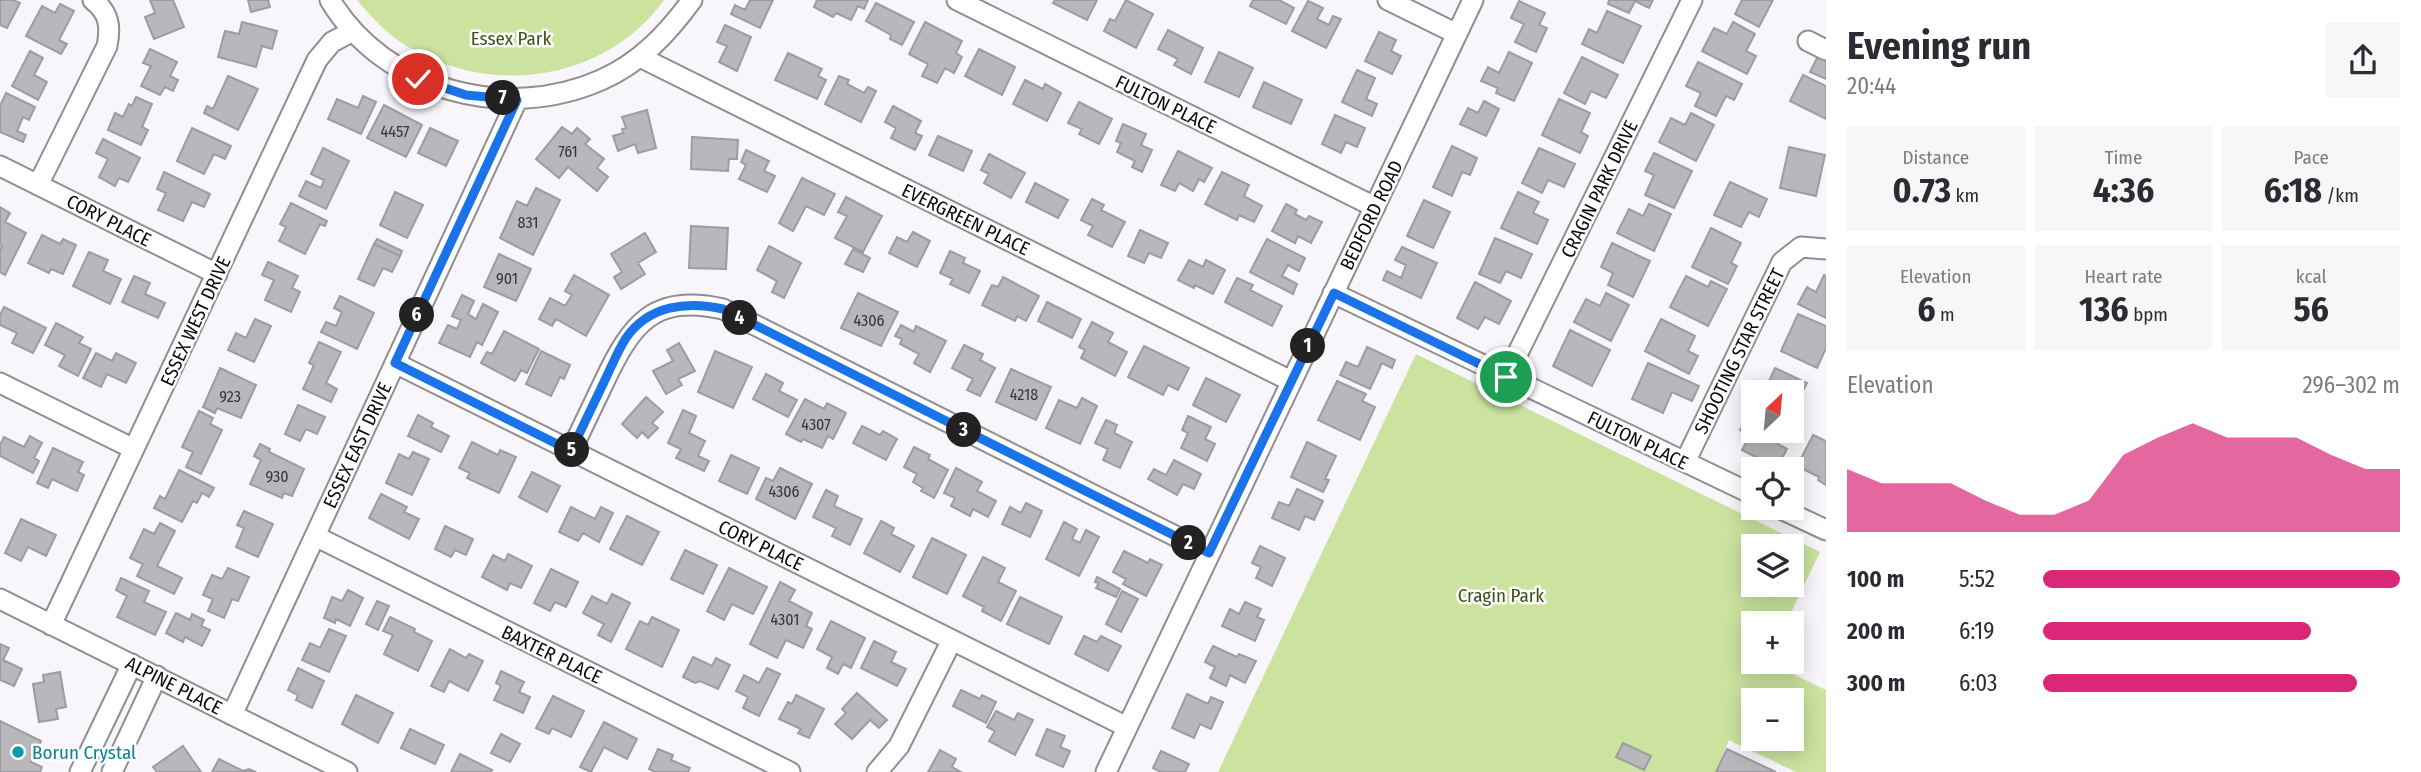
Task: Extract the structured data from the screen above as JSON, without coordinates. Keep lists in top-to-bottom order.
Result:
{
  "streets": {
    "street": [
      "FULTON PLACE",
      "CRAGIN PARK DRIVE",
      "BEDFORD ROAD",
      "EVERGREEN PLACE",
      "CORY PLACE",
      "ESSEX WEST DRIVE",
      "SHOOTING STAR STREET",
      "ESSEX EAST DRIVE",
      "BAXTER PLACE",
      "ALPINE PLACE"
    ]
  },
  "crossings": [
    ["FULTON PLACE", "CRAGIN PARK DRIVE"],
    ["FULTON PLACE", "BEDFORD ROAD"],
    ["FULTON PLACE", "SHOOTING STAR STREET"],
    ["BEDFORD ROAD", "EVERGREEN PLACE"],
    ["BEDFORD ROAD", "CORY PLACE"],
    ["CORY PLACE", "ESSEX WEST DRIVE"],
    ["CORY PLACE", "ESSEX EAST DRIVE"],
    ["ESSEX WEST DRIVE", "ALPINE PLACE"],
    ["ESSEX EAST DRIVE", "BAXTER PLACE"],
    ["ESSEX EAST DRIVE", "ALPINE PLACE"]
  ],
  "parks": ["Essex Park", "Cragin Park"],
  "places": ["Borun Crystal"],
  "house_numbers": [
    "4457",
    "761",
    "831",
    "901",
    "4306",
    "4218",
    "923",
    "4307",
    "930",
    "4306",
    "4301"
  ],
  "north": "top right",
  "page": {
    "heading": ["Evening run", "20:44"],
    "pins": [
      "7",
      "6",
      "4",
      "1",
      "3",
      "5",
      "2"
    ],
    "stats": [
      ["Distance", "0.73 km"],
      ["Time", "4:36"],
      ["Pace", "6:18 /km"],
      ["Elevation", "6 m"],
      ["Heart rate", "136 bpm"],
      ["kcal", "56"]
    ],
    "chart": ["Elevation", "296–302 m"],
    "map_buttons": ["+", "−"],
    "list": [
      {
        "name": "100 m",
        "note": "5:52"
      },
      {
        "name": "200 m",
        "note": "6:19"
      },
      {
        "name": "300 m",
        "note": "6:03"
      }
    ]
  }
}
